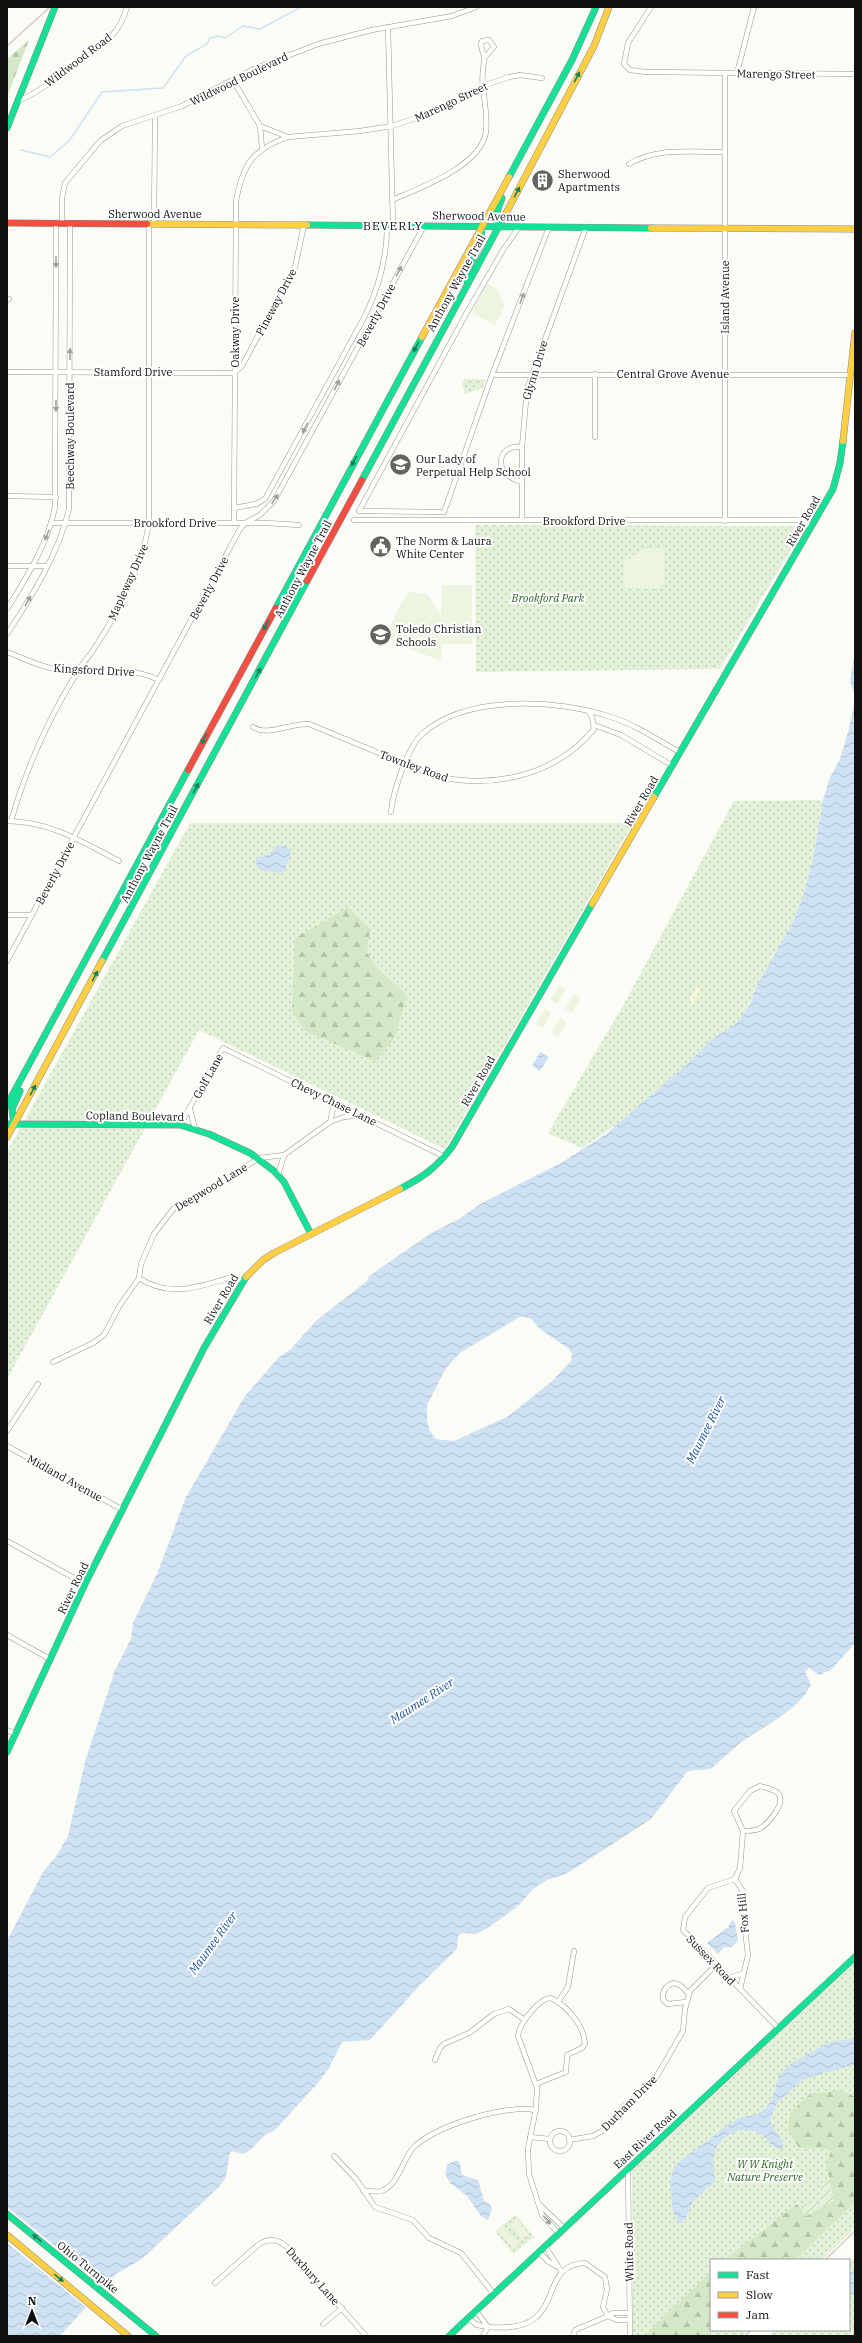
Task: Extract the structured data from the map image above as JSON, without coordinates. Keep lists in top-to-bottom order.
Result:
{
  "streets": {
    "main road": [
      "Sherwood Avenue",
      "Anthony Wayne Trail",
      "River Road",
      "Copland Boulevard",
      "East River Road",
      "Ohio Turnpike"
    ],
    "street": [
      "Wildwood Road",
      "Marengo Street",
      "Wildwood Boulevard",
      "Island Avenue",
      "Pineway Drive",
      "Beverly Drive",
      "Oakway Drive",
      "Glynn Drive",
      "Stamford Drive",
      "Central Grove Avenue",
      "Beechway Boulevard",
      "Brookford Drive",
      "Mapleway Drive",
      "Kingsford Drive",
      "Townley Road",
      "Golf Lane",
      "Chevy Chase Lane",
      "Deepwood Lane",
      "Midland Avenue",
      "Fox Hill",
      "Sussex Road",
      "Durham Drive",
      "White Road",
      "Duxbury Lane"
    ]
  },
  "crossings": [
    ["Marengo Street", "Island Avenue"],
    ["Marengo Street", "Beverly Drive"],
    ["Marengo Street", "Oakway Drive"],
    ["Wildwood Boulevard", "Sherwood Avenue"],
    ["Wildwood Boulevard", "Beverly Drive"],
    ["Wildwood Boulevard", "Beechway Boulevard"],
    ["Wildwood Boulevard", "Mapleway Drive"],
    ["Sherwood Avenue", "Anthony Wayne Trail"],
    ["Sherwood Avenue", "Island Avenue"],
    ["Sherwood Avenue", "Pineway Drive"],
    ["Sherwood Avenue", "Beverly Drive"],
    ["Sherwood Avenue", "Oakway Drive"],
    ["Sherwood Avenue", "Glynn Drive"],
    ["Sherwood Avenue", "Beechway Boulevard"],
    ["Sherwood Avenue", "Mapleway Drive"],
    ["Anthony Wayne Trail", "Copland Boulevard"],
    ["Island Avenue", "Central Grove Avenue"],
    ["Island Avenue", "Brookford Drive"],
    ["Pineway Drive", "Oakway Drive"],
    ["Pineway Drive", "Stamford Drive"],
    ["Beverly Drive", "Oakway Drive"],
    ["Beverly Drive", "Brookford Drive"],
    ["Beverly Drive", "Kingsford Drive"],
    ["Oakway Drive", "Stamford Drive"],
    ["Oakway Drive", "Brookford Drive"],
    ["Glynn Drive", "Central Grove Avenue"],
    ["Glynn Drive", "Brookford Drive"],
    ["Stamford Drive", "Beechway Boulevard"],
    ["Stamford Drive", "Mapleway Drive"],
    ["Central Grove Avenue", "River Road"],
    ["Beechway Boulevard", "Brookford Drive"],
    ["Brookford Drive", "River Road"],
    ["Brookford Drive", "Mapleway Drive"],
    ["River Road", "Chevy Chase Lane"],
    ["River Road", "Copland Boulevard"],
    ["River Road", "Midland Avenue"],
    ["Mapleway Drive", "Kingsford Drive"],
    ["Golf Lane", "Chevy Chase Lane"],
    ["Golf Lane", "Copland Boulevard"],
    ["Chevy Chase Lane", "Deepwood Lane"],
    ["Copland Boulevard", "Deepwood Lane"],
    ["Fox Hill", "Sussex Road"],
    ["Sussex Road", "East River Road"],
    ["East River Road", "White Road"]
  ],
  "districts": ["BEVERLY"],
  "water": ["Maumee River"],
  "parks": ["Brookford Park", "W W Knight Nature Preserve"],
  "places": {
    "building": ["Sherwood Apartments"],
    "school or university": ["Our Lady of Perpetual Help School", "Toledo Christian Schools"],
    "public building": ["The Norm & Laura White Center"]
  },
  "legend": ["Fast", "Slow", "Jam"],
  "north": "top"
}
